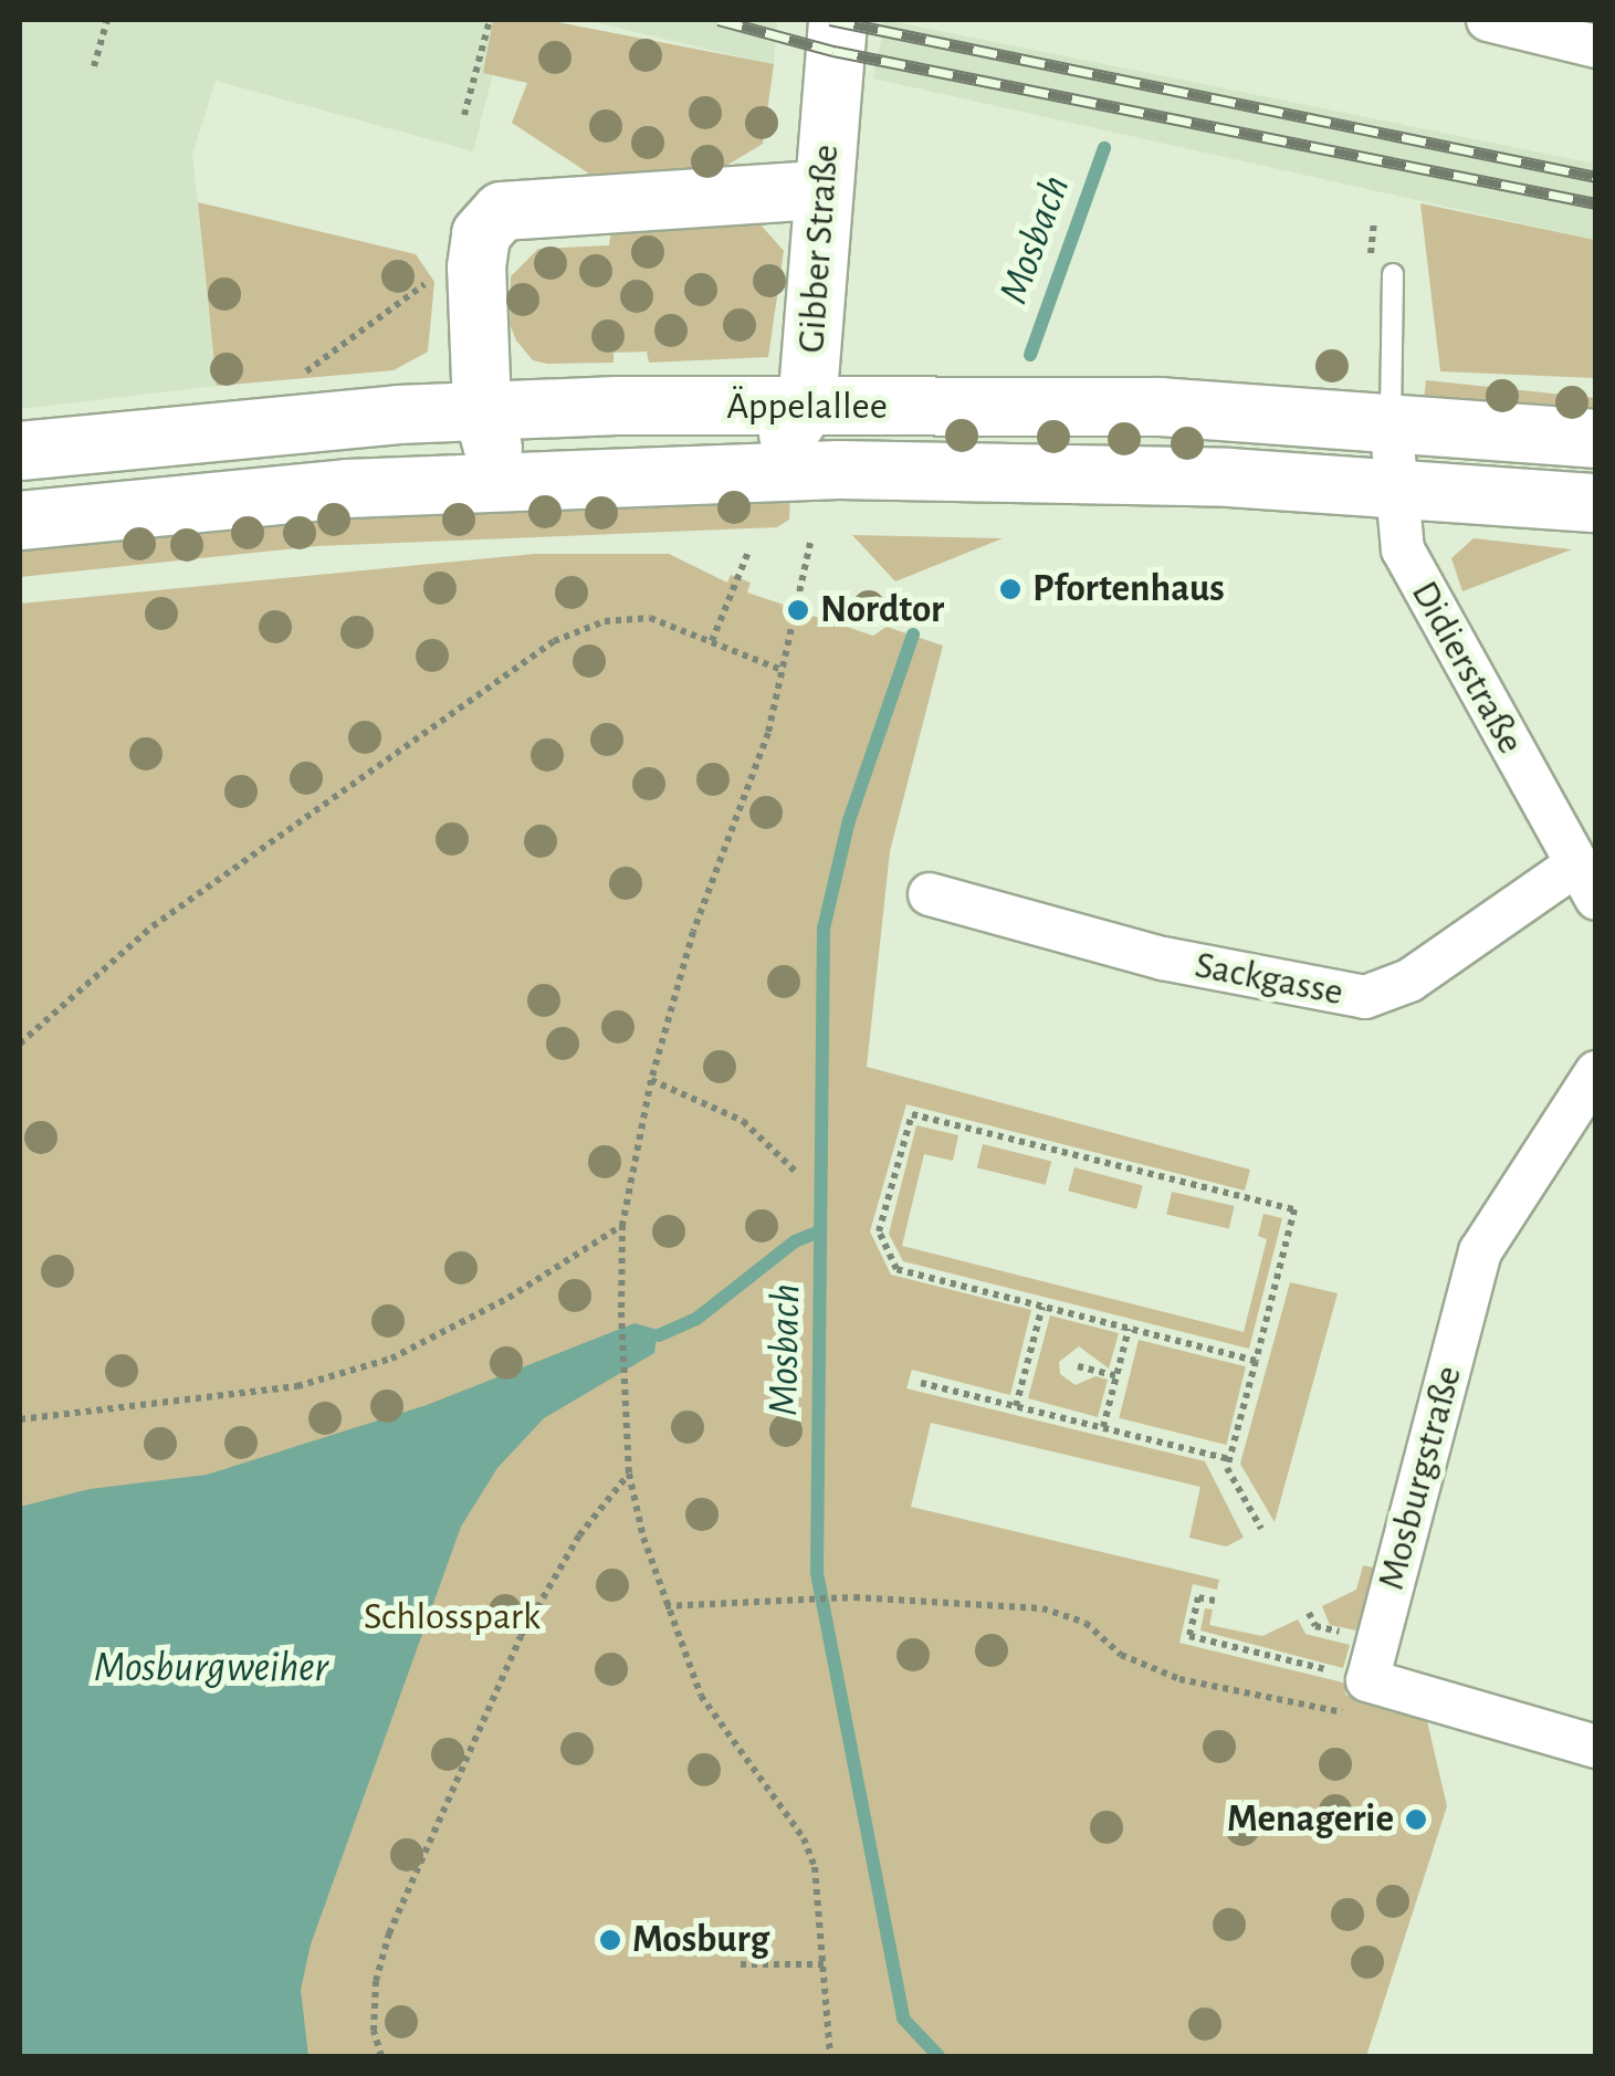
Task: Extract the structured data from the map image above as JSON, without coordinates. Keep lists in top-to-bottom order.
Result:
{
  "streets": {
    "main road": ["Gibber Straße", "Äppelallee"],
    "street": ["Didierstraße", "Sackgasse", "Mosburgstraße"]
  },
  "crossings": [
    ["Gibber Straße", "Äppelallee"],
    ["Äppelallee", "Didierstraße"],
    ["Didierstraße", "Sackgasse"]
  ],
  "water": ["Mosbach", "Mosburgweiher"],
  "parks": ["Schlosspark"],
  "places": [
    "Pfortenhaus",
    "Nordtor",
    "Menagerie",
    "Mosburg"
  ]
}
